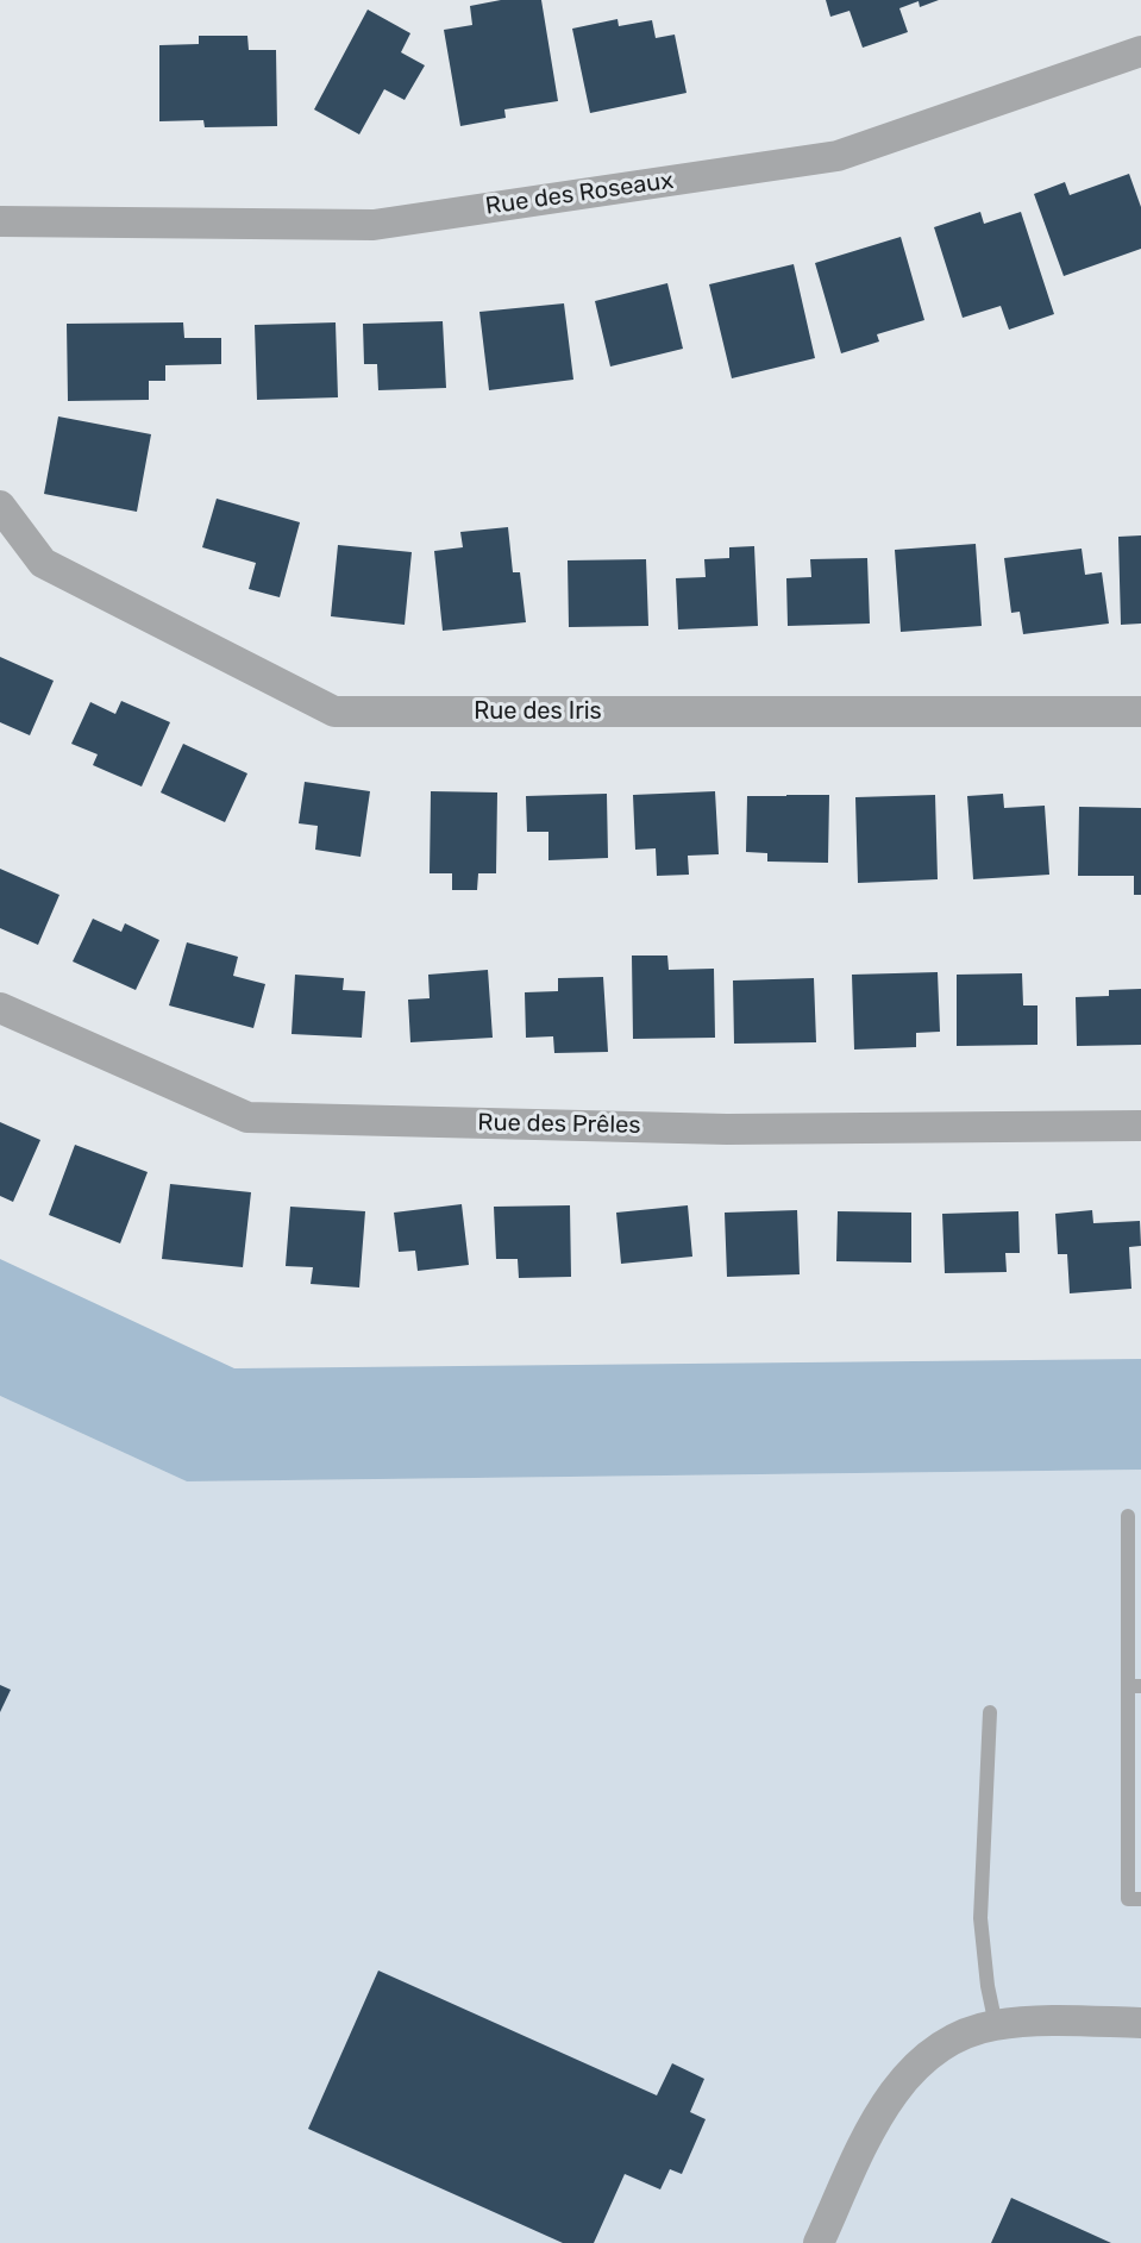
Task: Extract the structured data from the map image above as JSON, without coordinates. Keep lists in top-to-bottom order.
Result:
{
  "streets": {
    "street": ["Rue des Roseaux", "Rue des Iris", "Rue des Prêles"]
  }
}
